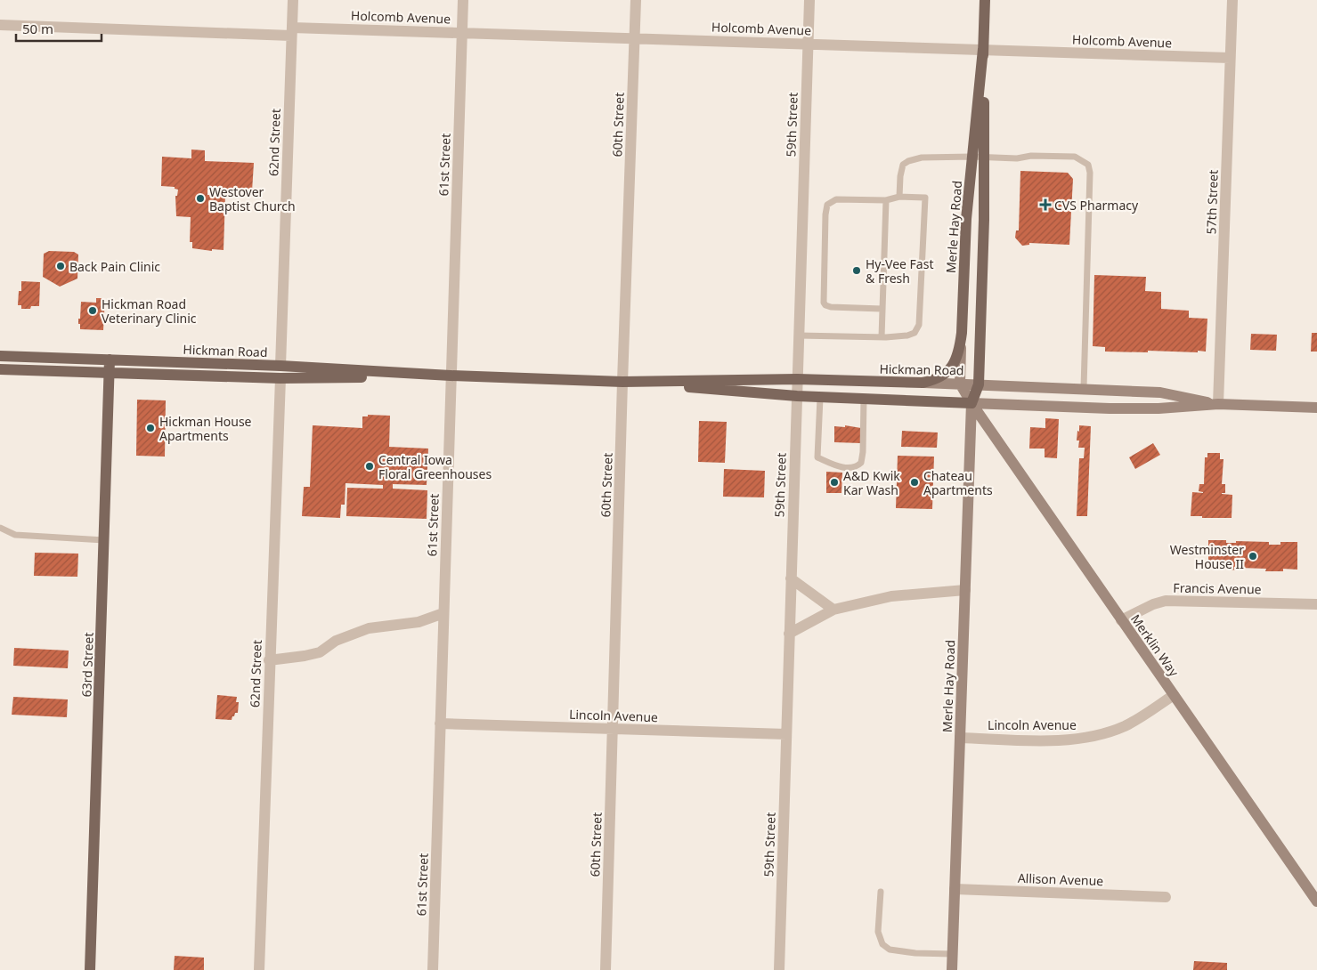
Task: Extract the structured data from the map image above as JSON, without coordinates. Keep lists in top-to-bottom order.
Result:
{
  "streets": {
    "main road": [
      "Merle Hay Road",
      "Hickman Road",
      "Merklin Way",
      "63rd Street"
    ],
    "street": [
      "Holcomb Avenue",
      "60th Street",
      "59th Street",
      "62nd Street",
      "61st Street",
      "57th Street",
      "Francis Avenue",
      "Lincoln Avenue",
      "Allison Avenue"
    ]
  },
  "crossings": [
    ["Holcomb Avenue", "60th Street"],
    ["Holcomb Avenue", "59th Street"],
    ["Holcomb Avenue", "62nd Street"],
    ["Holcomb Avenue", "61st Street"],
    ["Holcomb Avenue", "57th Street"],
    ["Holcomb Avenue", "Merle Hay Road"],
    ["60th Street", "Hickman Road"],
    ["60th Street", "Lincoln Avenue"],
    ["59th Street", "Hickman Road"],
    ["59th Street", "Lincoln Avenue"],
    ["62nd Street", "Hickman Road"],
    ["61st Street", "Hickman Road"],
    ["61st Street", "Lincoln Avenue"],
    ["57th Street", "Hickman Road"],
    ["Merle Hay Road", "Hickman Road"],
    ["Merle Hay Road", "Merklin Way"],
    ["Merle Hay Road", "Lincoln Avenue"],
    ["Merle Hay Road", "Allison Avenue"],
    ["Hickman Road", "Merklin Way"],
    ["Hickman Road", "63rd Street"],
    ["Francis Avenue", "Merklin Way"],
    ["Merklin Way", "Lincoln Avenue"]
  ],
  "places": {
    "other": [
      "Westover Baptist Church",
      "Back Pain Clinic",
      "Hy-Vee Fast & Fresh",
      "Hickman Road Veterinary Clinic",
      "Hickman House Apartments",
      "Central Iowa Floral Greenhouses",
      "A&D Kwik Kar Wash",
      "Chateau Apartments",
      "Westminster House II"
    ],
    "health": ["CVS Pharmacy"]
  },
  "scale_bar": "50 m"
}
